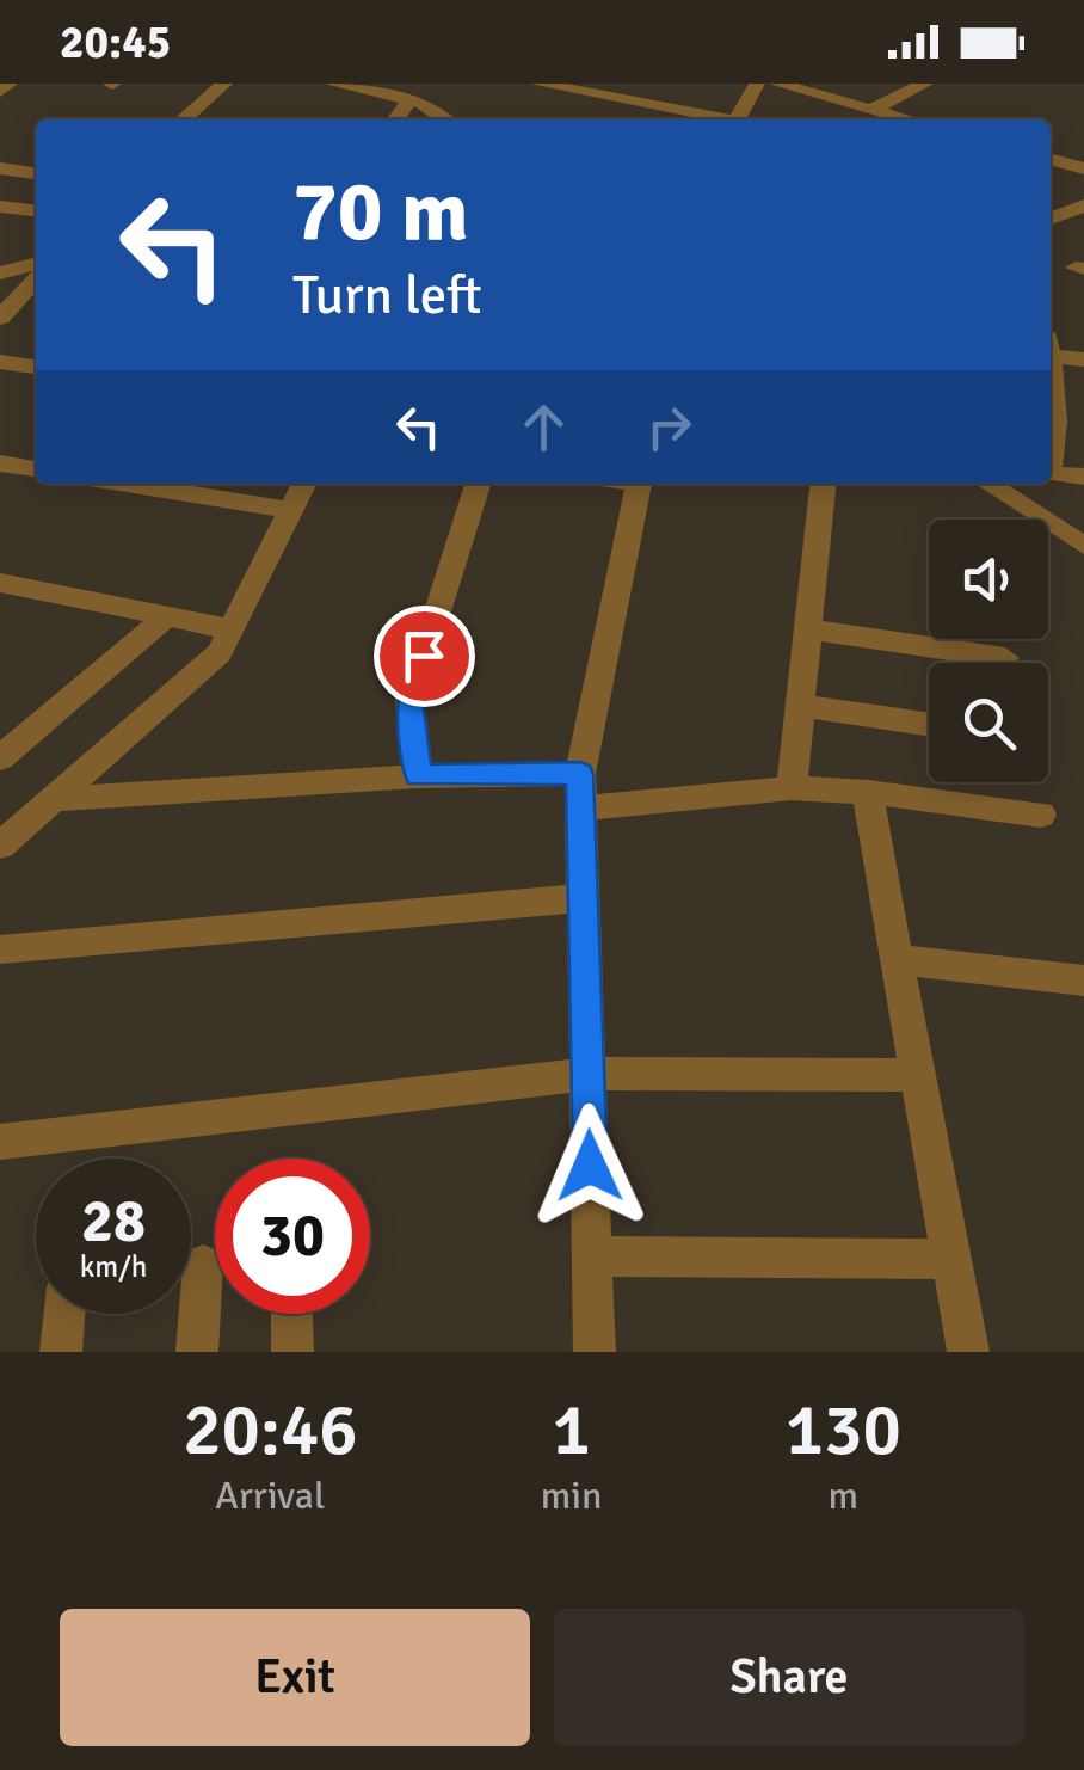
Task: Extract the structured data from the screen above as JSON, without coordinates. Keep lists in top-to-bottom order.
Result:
{
  "page": {
    "status": "20:45",
    "turn": ["70 m", "Turn left"],
    "speed": "28 km/h",
    "limit": "30",
    "eta": [
      "20:46",
      "Arrival",
      "1",
      "min",
      "130",
      "m"
    ],
    "buttons": ["Exit", "Share"]
  }
}
